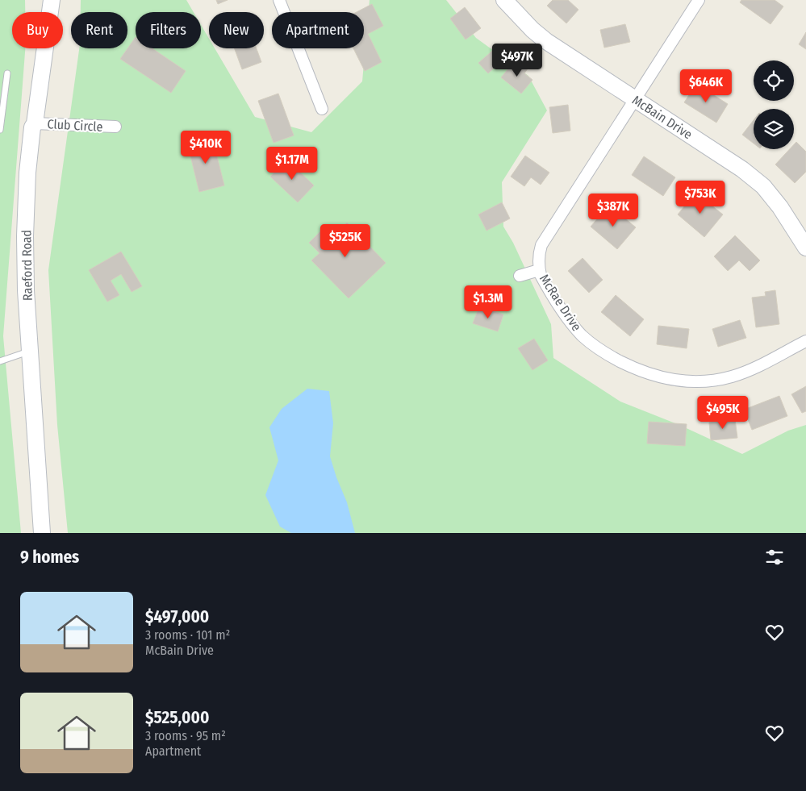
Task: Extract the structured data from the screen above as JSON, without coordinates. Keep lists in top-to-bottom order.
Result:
{
  "streets": {
    "main road": ["McBain Drive", "Raeford Road"],
    "street": ["Club Circle", "McRae Drive"]
  },
  "crossings": [
    ["McBain Drive", "McRae Drive"],
    ["Club Circle", "Raeford Road"]
  ],
  "page": {
    "chip": [
      "Buy",
      "Rent",
      "Filters",
      "New",
      "Apartment"
    ],
    "price": [
      "$497K",
      "$646K",
      "$410K",
      "$1.17M",
      "$753K",
      "$387K",
      "$525K",
      "$1.3M",
      "$495K"
    ],
    "heading": "9 homes",
    "list": [
      {
        "name": "$497,000",
        "note": "3 rooms · 101 m² · McBain Drive"
      },
      {
        "name": "$525,000",
        "note": "3 rooms · 95 m² · Apartment"
      }
    ]
  }
}
